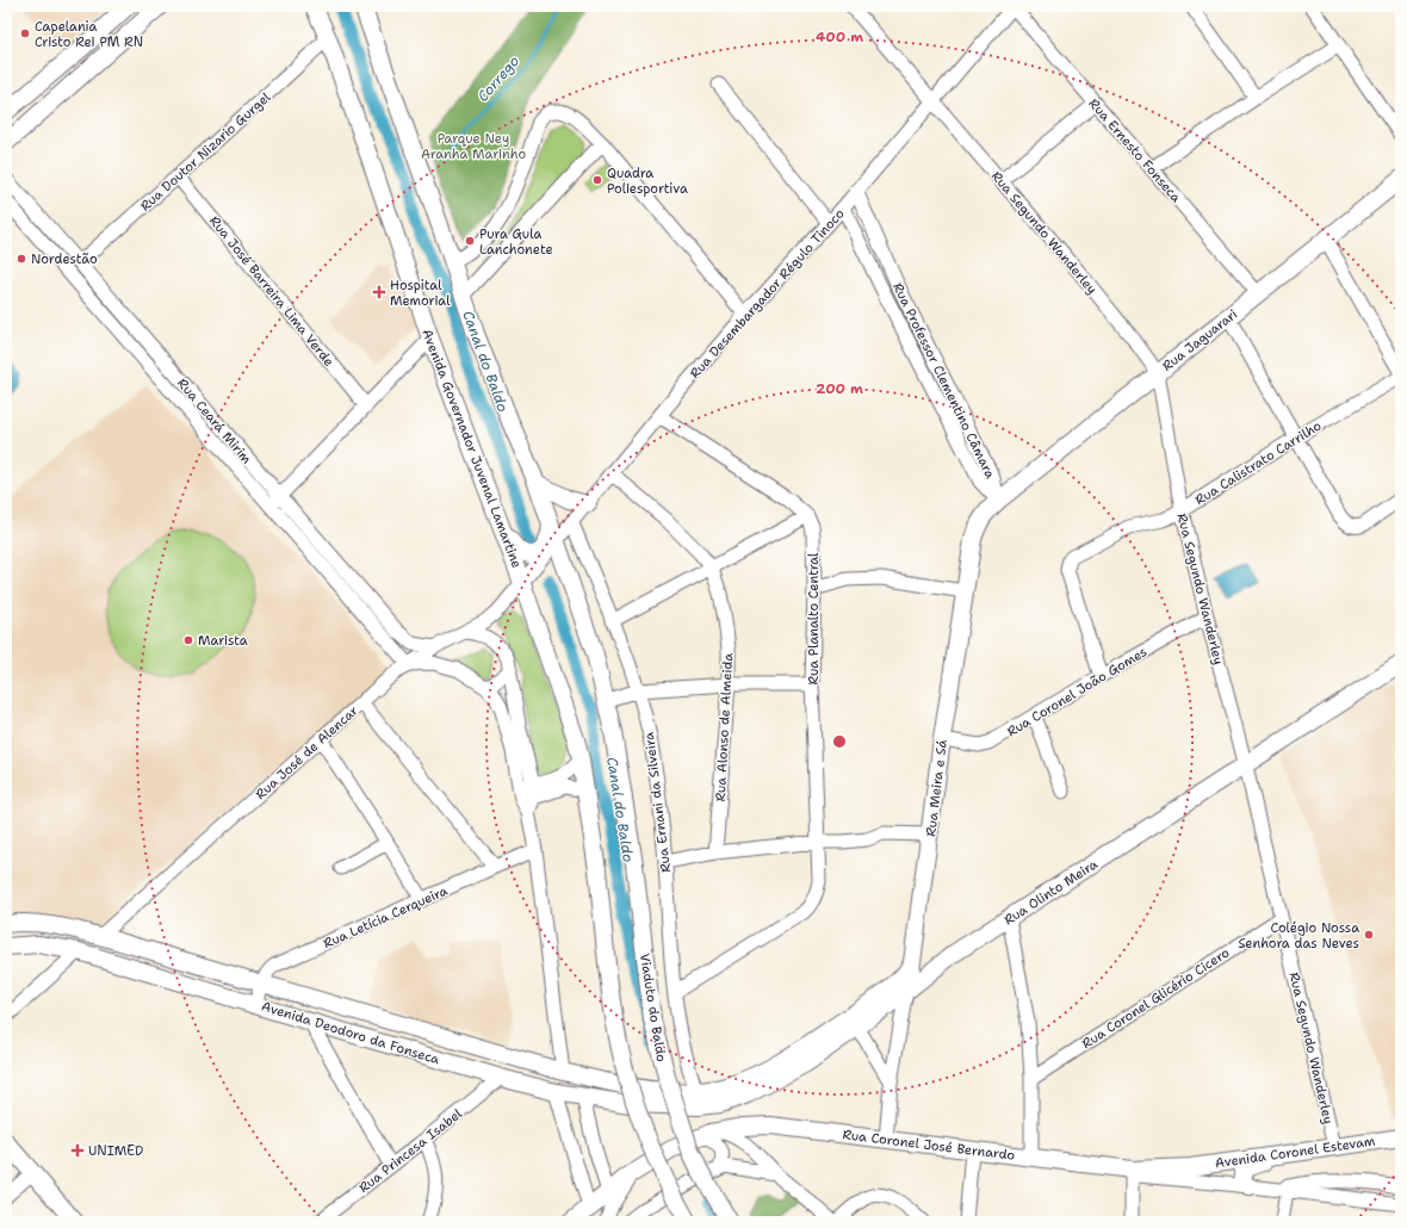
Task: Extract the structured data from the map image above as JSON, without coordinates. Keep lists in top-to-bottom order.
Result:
{
  "streets": {
    "main road": [
      "Rua Jaguarari",
      "Avenida Governador Juvenal Lamartine",
      "Rua Meira e Sá",
      "Rua Olinto Meira",
      "Viaduto do Baldo",
      "Avenida Deodoro da Fonseca",
      "Rua Coronel José Bernardo",
      "Avenida Coronel Estevam"
    ],
    "street": [
      "Rua Ernesto Fonseca",
      "Rua Doutor Nizario Gurgel",
      "Rua Segundo Wanderley",
      "Rua José Barreira Lima Verde",
      "Rua Desembargador Régulo Tinoco",
      "Rua Professor Clementino Câmara",
      "Rua Ceará Mirim",
      "Rua Calistrato Carrilho",
      "Rua Planalto Central",
      "Rua Coronel João Gomes",
      "Rua Alonso de Almeida",
      "Rua José de Alencar",
      "Rua Ernani da Silveira",
      "Rua Letícia Cerqueira",
      "Rua Coronel Glicério Cicero",
      "Rua Princesa Isabel"
    ]
  },
  "crossings": [
    ["Rua Ernesto Fonseca", "Rua Desembargador Régulo Tinoco"],
    ["Rua Ernesto Fonseca", "Rua Jaguarari"],
    ["Rua Doutor Nizario Gurgel", "Rua José Barreira Lima Verde"],
    ["Rua Doutor Nizario Gurgel", "Rua Ceará Mirim"],
    ["Rua Doutor Nizario Gurgel", "Avenida Governador Juvenal Lamartine"],
    ["Rua Segundo Wanderley", "Rua Desembargador Régulo Tinoco"],
    ["Rua Segundo Wanderley", "Rua Jaguarari"],
    ["Rua Segundo Wanderley", "Rua Calistrato Carrilho"],
    ["Rua Segundo Wanderley", "Rua Coronel João Gomes"],
    ["Rua Segundo Wanderley", "Rua Olinto Meira"],
    ["Rua Segundo Wanderley", "Rua Coronel Glicério Cicero"],
    ["Rua Segundo Wanderley", "Avenida Coronel Estevam"],
    ["Rua Desembargador Régulo Tinoco", "Rua Professor Clementino Câmara"],
    ["Rua Desembargador Régulo Tinoco", "Avenida Governador Juvenal Lamartine"],
    ["Rua Desembargador Régulo Tinoco", "Rua Alonso de Almeida"],
    ["Rua Desembargador Régulo Tinoco", "Rua José de Alencar"],
    ["Rua Desembargador Régulo Tinoco", "Rua Ernani da Silveira"],
    ["Rua Jaguarari", "Rua Professor Clementino Câmara"],
    ["Rua Jaguarari", "Rua Meira e Sá"],
    ["Rua Professor Clementino Câmara", "Rua Meira e Sá"],
    ["Rua Ceará Mirim", "Rua José de Alencar"],
    ["Avenida Governador Juvenal Lamartine", "Rua José de Alencar"],
    ["Rua Calistrato Carrilho", "Rua Coronel João Gomes"],
    ["Rua Planalto Central", "Rua Ernani da Silveira"],
    ["Rua Coronel João Gomes", "Rua Meira e Sá"],
    ["Rua José de Alencar", "Avenida Deodoro da Fonseca"],
    ["Rua Meira e Sá", "Rua Olinto Meira"],
    ["Rua Meira e Sá", "Rua Coronel José Bernardo"],
    ["Rua Ernani da Silveira", "Rua Olinto Meira"],
    ["Rua Ernani da Silveira", "Avenida Deodoro da Fonseca"],
    ["Rua Olinto Meira", "Avenida Deodoro da Fonseca"],
    ["Rua Letícia Cerqueira", "Avenida Deodoro da Fonseca"],
    ["Avenida Deodoro da Fonseca", "Rua Princesa Isabel"],
    ["Rua Coronel José Bernardo", "Avenida Coronel Estevam"]
  ],
  "water": ["Corrego", "Canal do Baldo"],
  "parks": ["Parque Ney Aranha Marinho"],
  "places": {
    "other": [
      "Capelania Cristo Rei PM RN",
      "Quadra Poliesportiva",
      "Pura Gula Lanchonete",
      "Nordestão",
      "Marista",
      "Colégio Nossa Senhora das Neves"
    ],
    "health": ["Hospital Memorial", "UNIMED"]
  },
  "rings": ["400 m", "200 m"]
}
